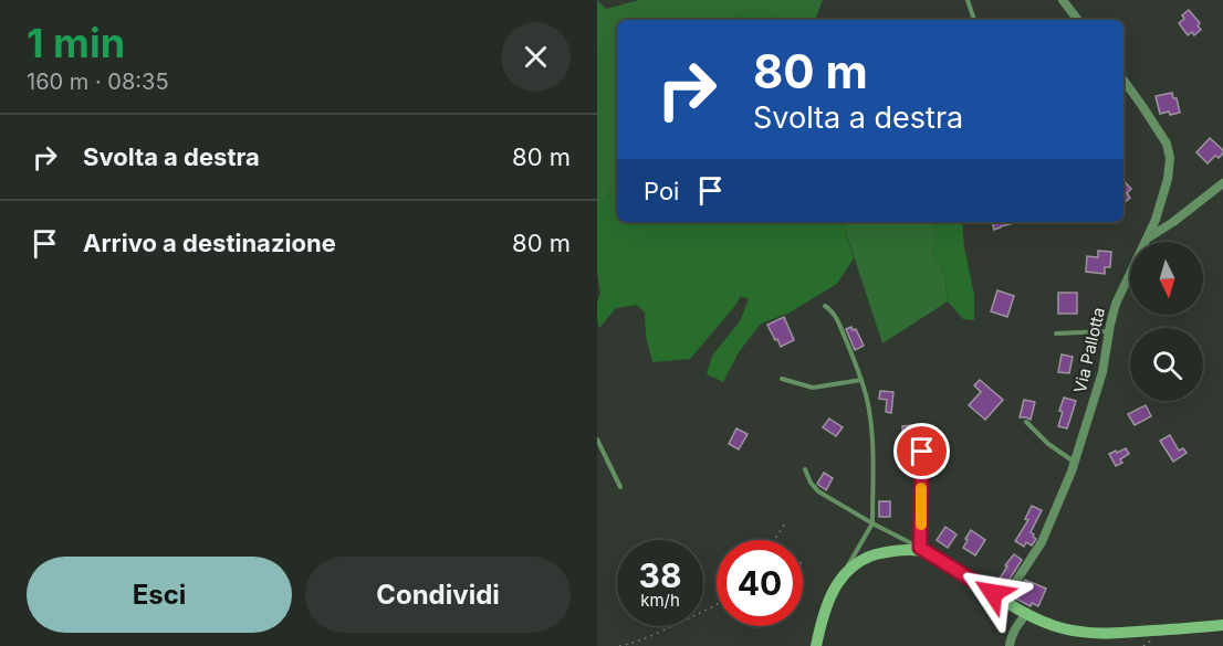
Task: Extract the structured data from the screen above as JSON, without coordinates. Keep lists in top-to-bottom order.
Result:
{
  "streets": {
    "street": ["Via Pallotta"]
  },
  "north": "bottom",
  "page": {
    "heading": ["1 min", "160 m · 08:35"],
    "turn": ["80 m", "Svolta a destra"],
    "list": [
      {
        "name": "Svolta a destra",
        "value": "80 m"
      },
      {
        "name": "Arrivo a destinazione",
        "value": "80 m"
      }
    ],
    "then": "Poi",
    "speed": "38 km/h",
    "limit": "40",
    "buttons": ["Esci", "Condividi"]
  }
}
